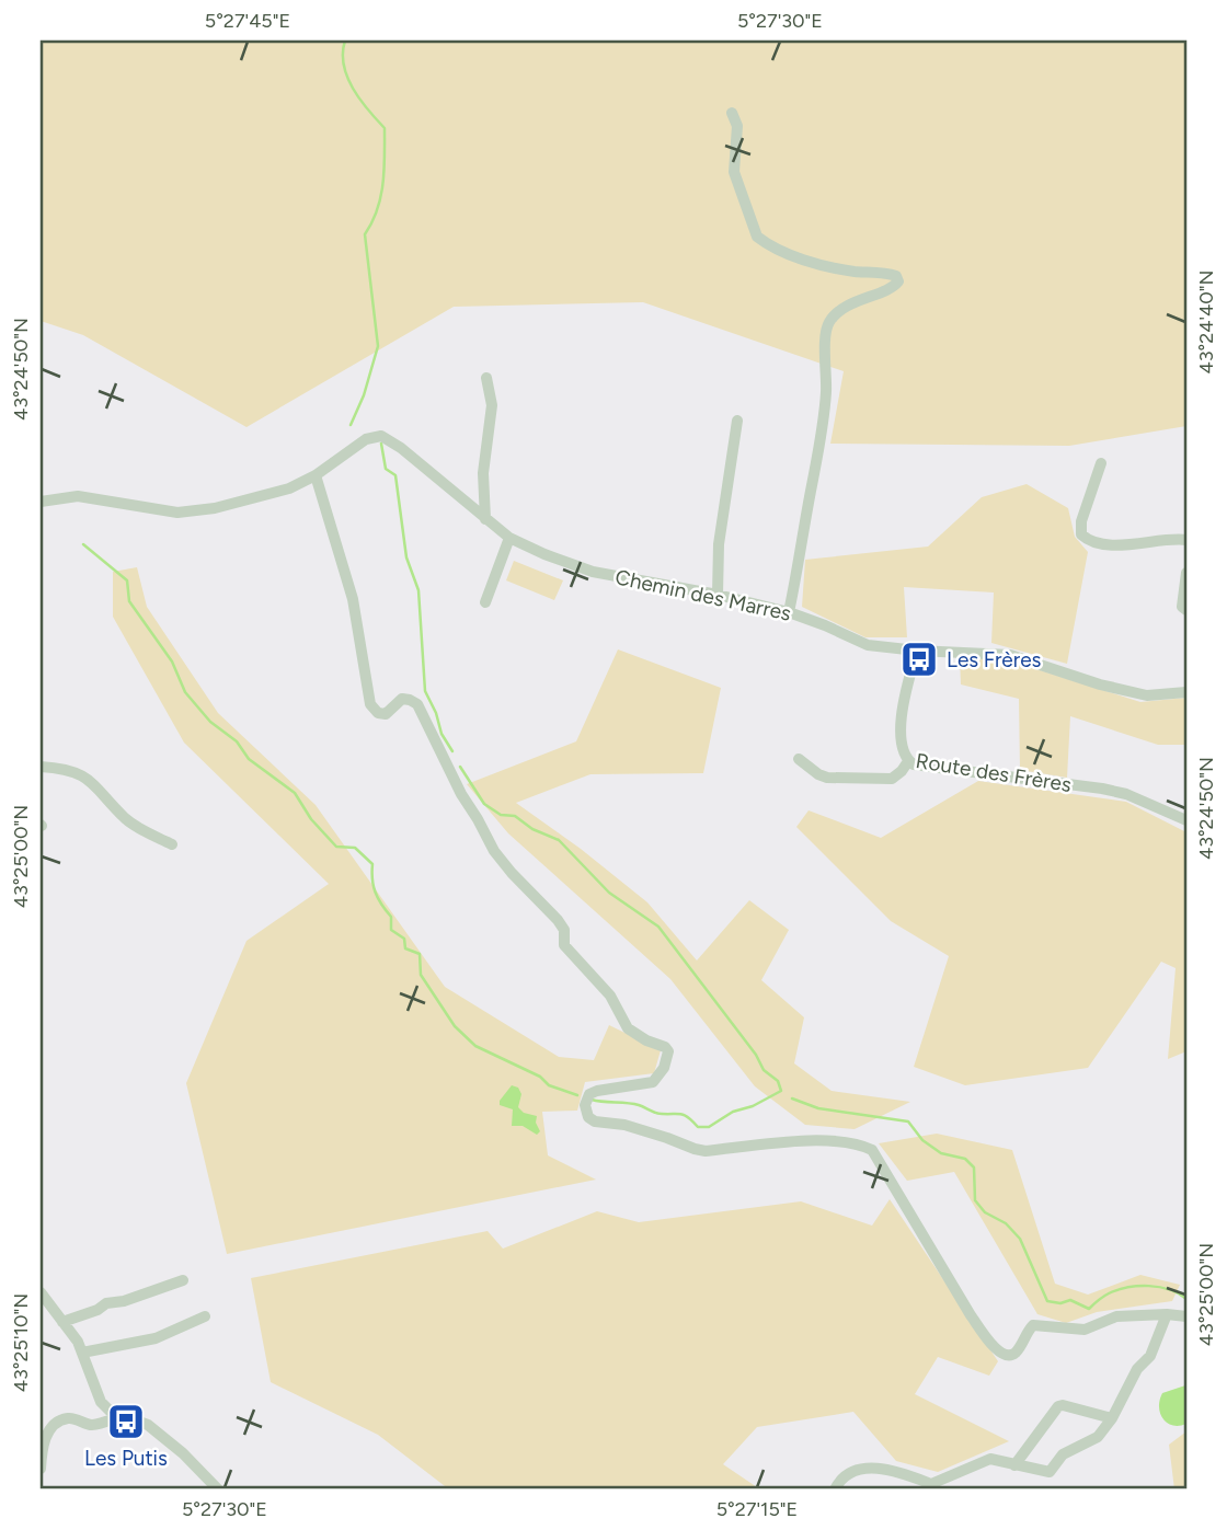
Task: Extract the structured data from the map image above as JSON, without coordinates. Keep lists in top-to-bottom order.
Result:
{
  "streets": {
    "street": ["Chemin des Marres", "Route des Frères"]
  },
  "crossings": [
    ["Chemin des Marres", "Route des Frères"]
  ],
  "places": {
    "bus stop": ["Les Frères", "Les Putis"]
  },
  "coordinates": [
    "5°27'45\"E",
    "5°27'30\"E",
    "43°24'40\"N",
    "43°24'50\"N",
    "43°25'00\"N",
    "43°25'10\"N",
    "5°27'15\"E"
  ]
}
